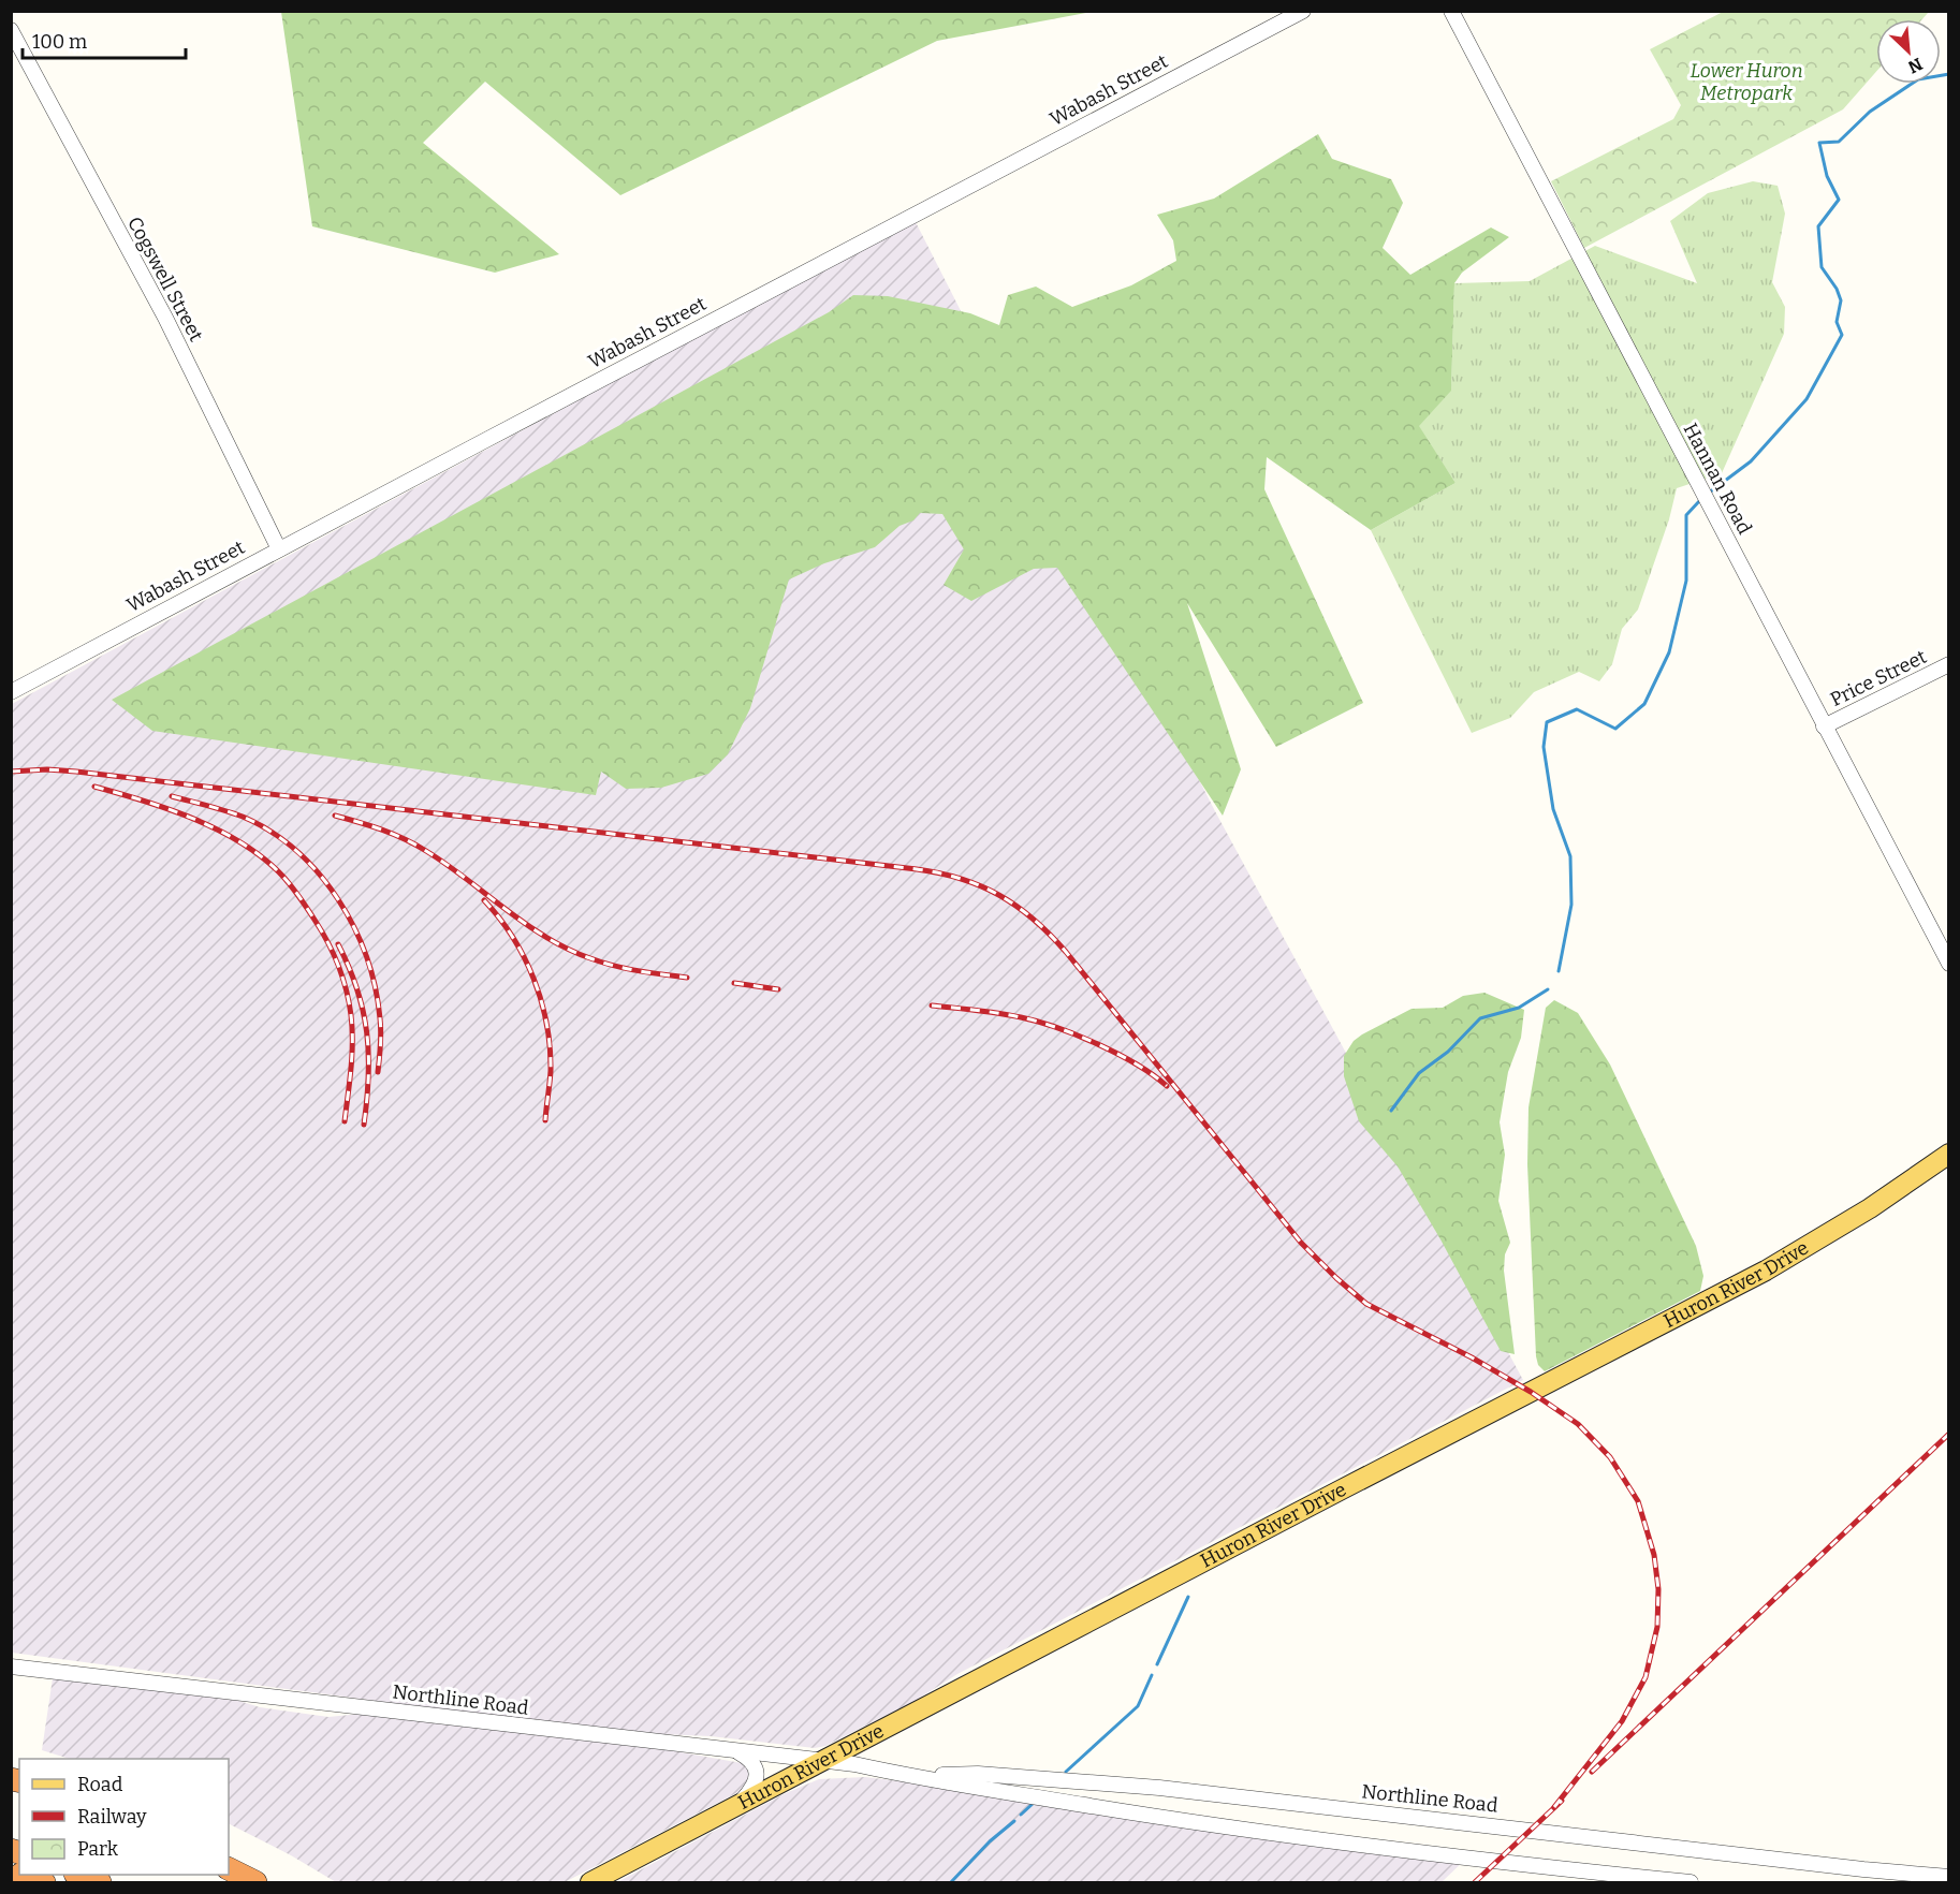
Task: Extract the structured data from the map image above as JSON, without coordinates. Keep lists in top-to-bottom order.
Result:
{
  "streets": {
    "main road": ["Huron River Drive"],
    "street": [
      "Wabash Street",
      "Cogswell Street",
      "Hannan Road",
      "Price Street",
      "Northline Road"
    ]
  },
  "crossings": [
    ["Wabash Street", "Cogswell Street"],
    ["Hannan Road", "Price Street"],
    ["Huron River Drive", "Northline Road"]
  ],
  "parks": ["Lower Huron Metropark"],
  "legend": ["Road", "Railway", "Park"],
  "scale_bar": "100 m",
  "north": "bottom right"
}
